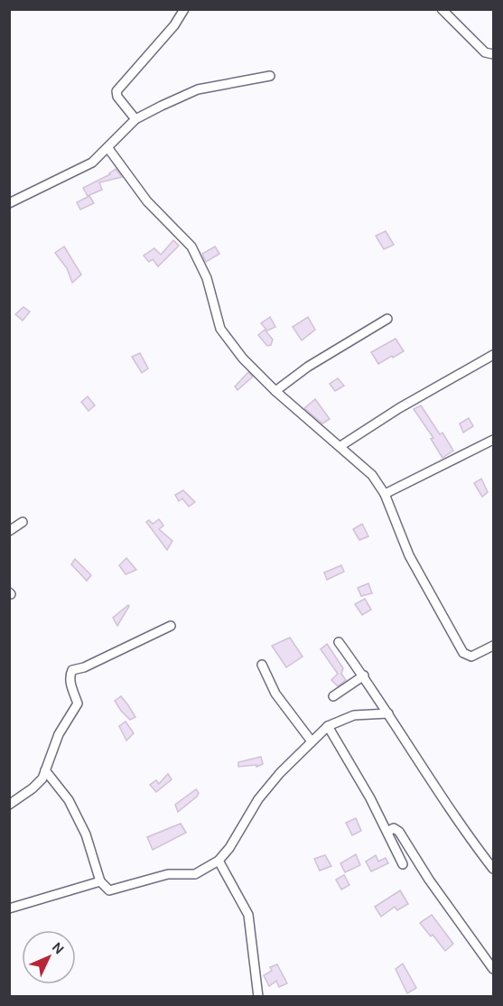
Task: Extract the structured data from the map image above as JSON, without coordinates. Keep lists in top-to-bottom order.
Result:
{
  "north": "top right"
}
